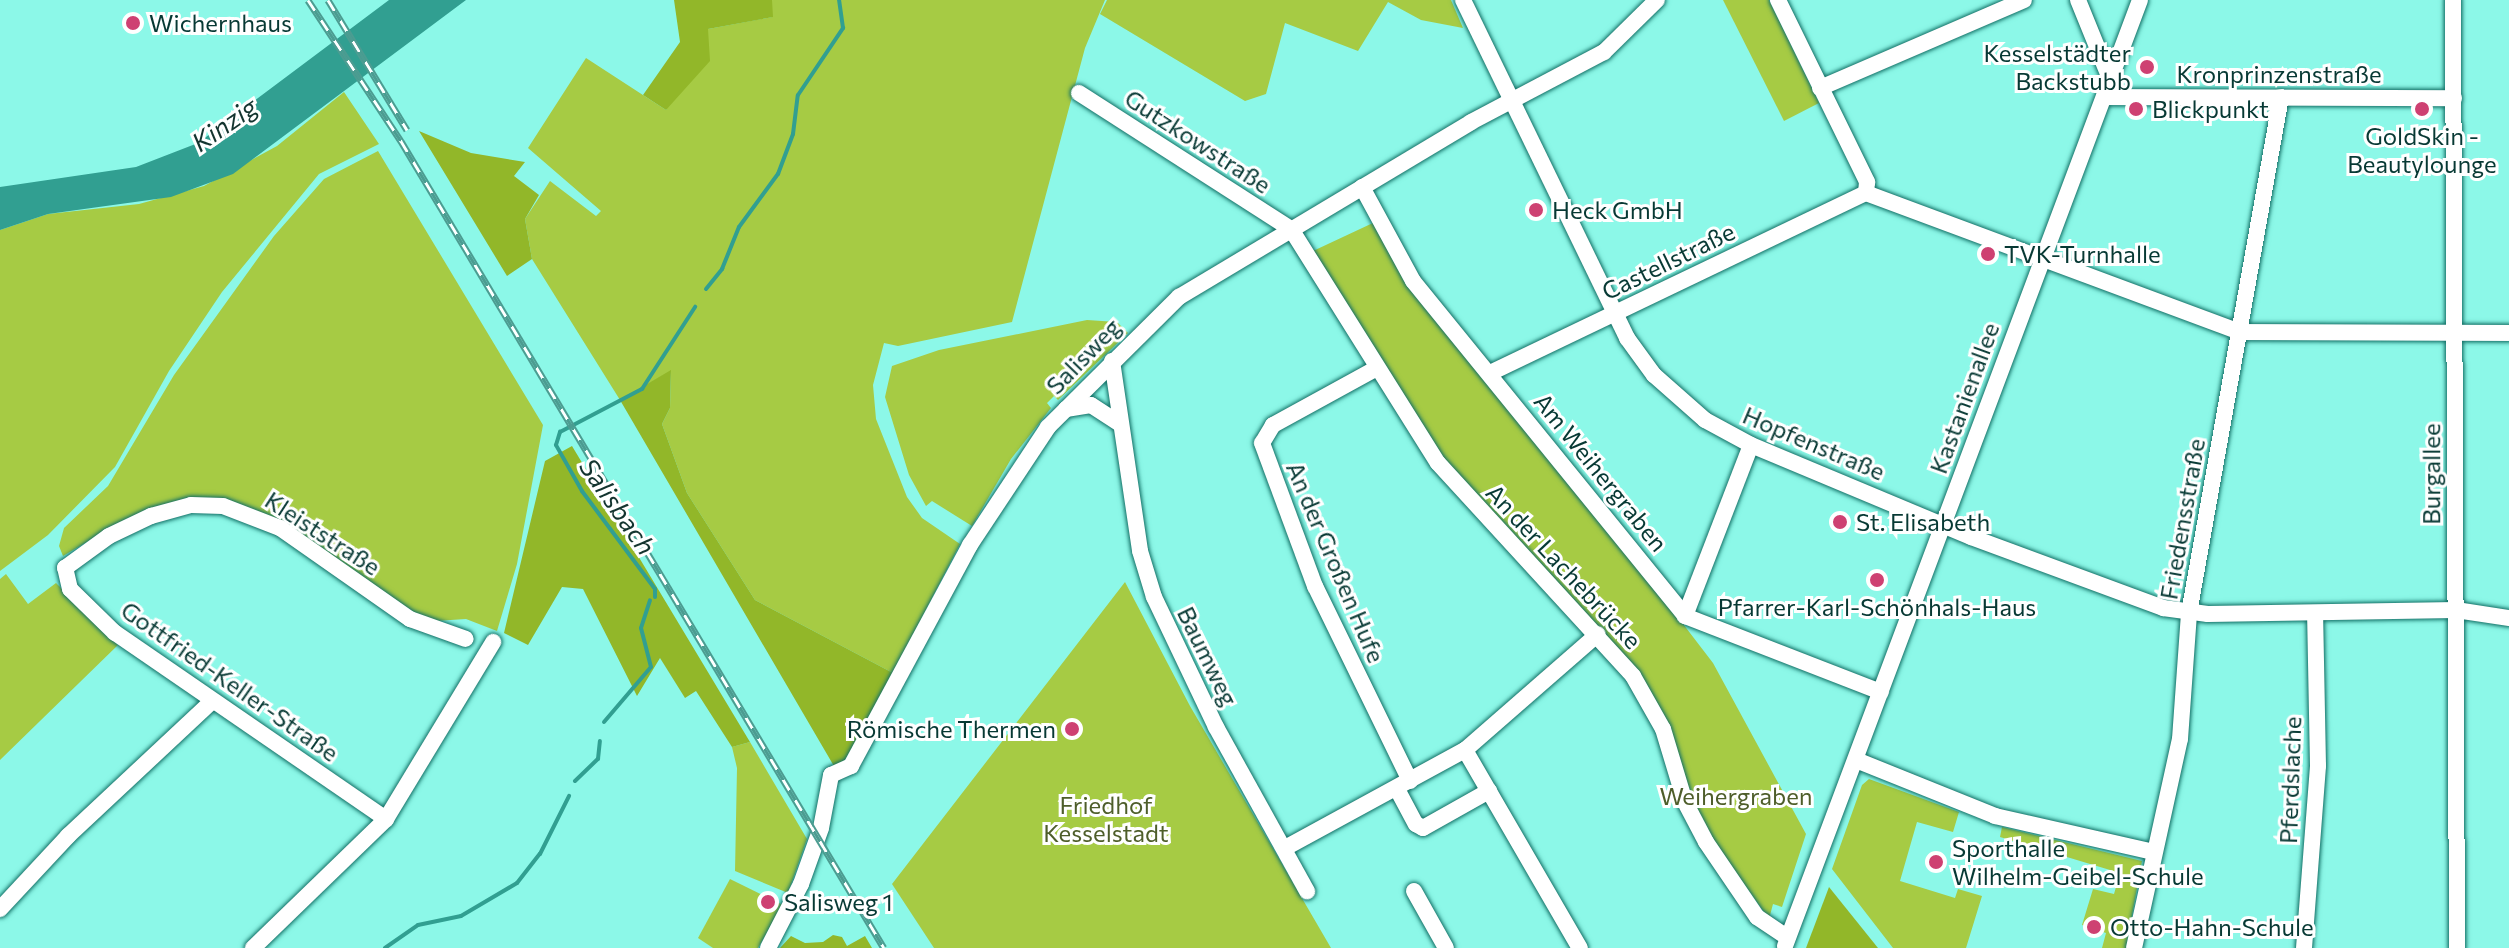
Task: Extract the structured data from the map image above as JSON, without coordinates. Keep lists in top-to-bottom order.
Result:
{
  "streets": {
    "street": [
      "Kronprinzenstraße",
      "Gutzkowstraße",
      "Castellstraße",
      "Salisweg",
      "Kastanienallee",
      "Hopfenstraße",
      "Am Weihergraben",
      "Burgallee",
      "Friedensstraße",
      "Kleiststraße",
      "An der Großen Hufe",
      "An der Lachebrücke",
      "Baumweg",
      "Gottfried-Keller-Straße",
      "Pferdslache"
    ]
  },
  "crossings": [
    ["Kronprinzenstraße", "Kastanienallee"],
    ["Kronprinzenstraße", "Burgallee"],
    ["Kronprinzenstraße", "Friedensstraße"],
    ["Gutzkowstraße", "Salisweg"],
    ["Gutzkowstraße", "An der Lachebrücke"],
    ["Castellstraße", "Hopfenstraße"],
    ["Castellstraße", "Am Weihergraben"],
    ["Salisweg", "Hopfenstraße"],
    ["Salisweg", "Am Weihergraben"],
    ["Salisweg", "An der Lachebrücke"],
    ["Salisweg", "Baumweg"],
    ["Kastanienallee", "Hopfenstraße"],
    ["Kastanienallee", "An der Lachebrücke"],
    ["Hopfenstraße", "Burgallee"],
    ["Hopfenstraße", "Friedensstraße"],
    ["Hopfenstraße", "Pferdslache"],
    ["Kleiststraße", "Gottfried-Keller-Straße"],
    ["An der Großen Hufe", "An der Lachebrücke"]
  ],
  "water": ["Kinzig", "Salisbach"],
  "parks": ["Weihergraben", "Friedhof Kesselstadt"],
  "places": [
    "Wichernhaus",
    "Kesselstädter Backstubb",
    "Blickpunkt",
    "GoldSkin - Beautylounge",
    "Heck GmbH",
    "TVK-Turnhalle",
    "St. Elisabeth",
    "Pfarrer-Karl-Schönhals-Haus",
    "Römische Thermen",
    "Sporthalle Wilhelm-Geibel-Schule",
    "Salisweg 1",
    "Otto-Hahn-Schule"
  ]
}
